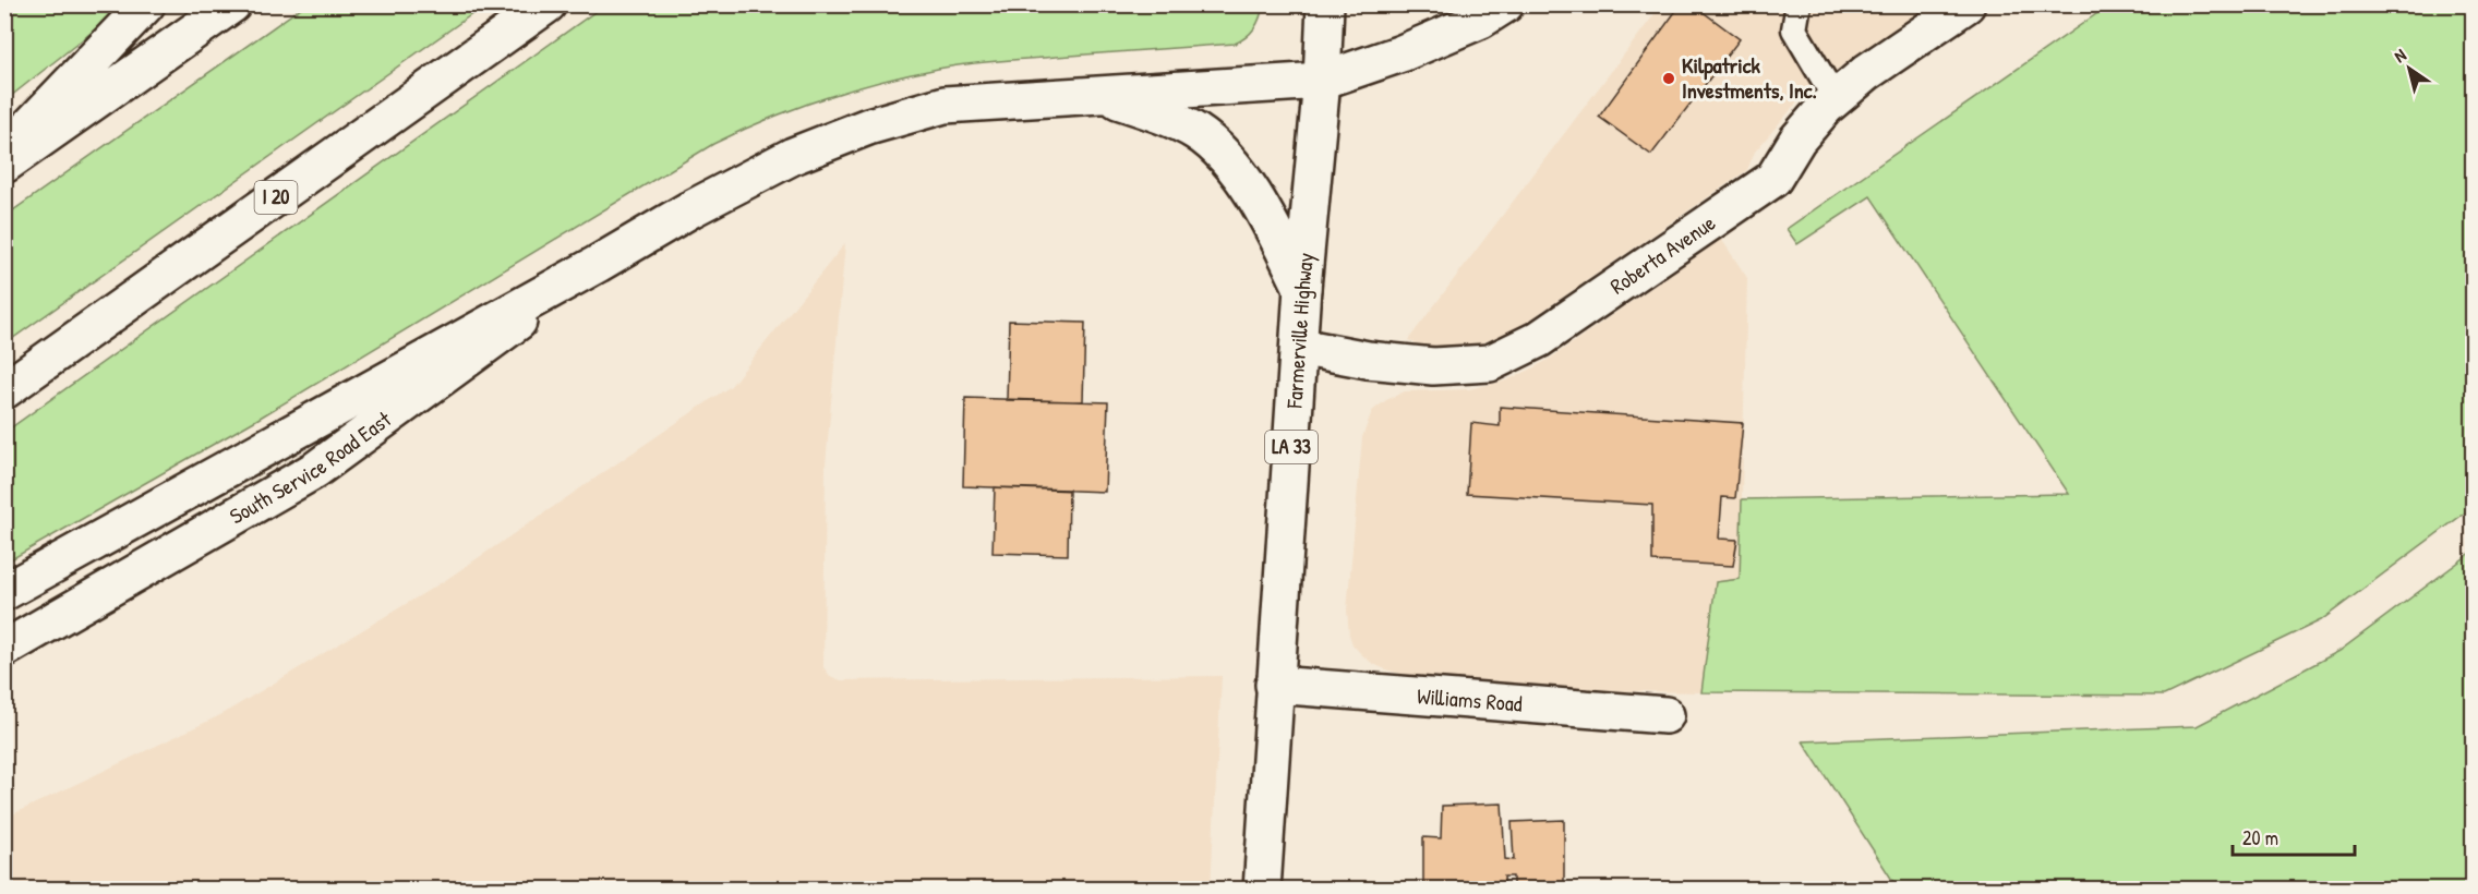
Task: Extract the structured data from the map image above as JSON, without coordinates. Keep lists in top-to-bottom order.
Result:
{
  "streets": {
    "main road": [
      "I 20",
      "Roberta Avenue",
      "Farmerville Highway",
      "LA 33",
      "South Service Road East",
      "Williams Road"
    ]
  },
  "crossings": [
    ["Roberta Avenue", "Farmerville Highway"],
    ["Farmerville Highway", "Williams Road"]
  ],
  "places": ["Kilpatrick Investments, Inc."],
  "scale_bar": "20 m",
  "north": "top left"
}
